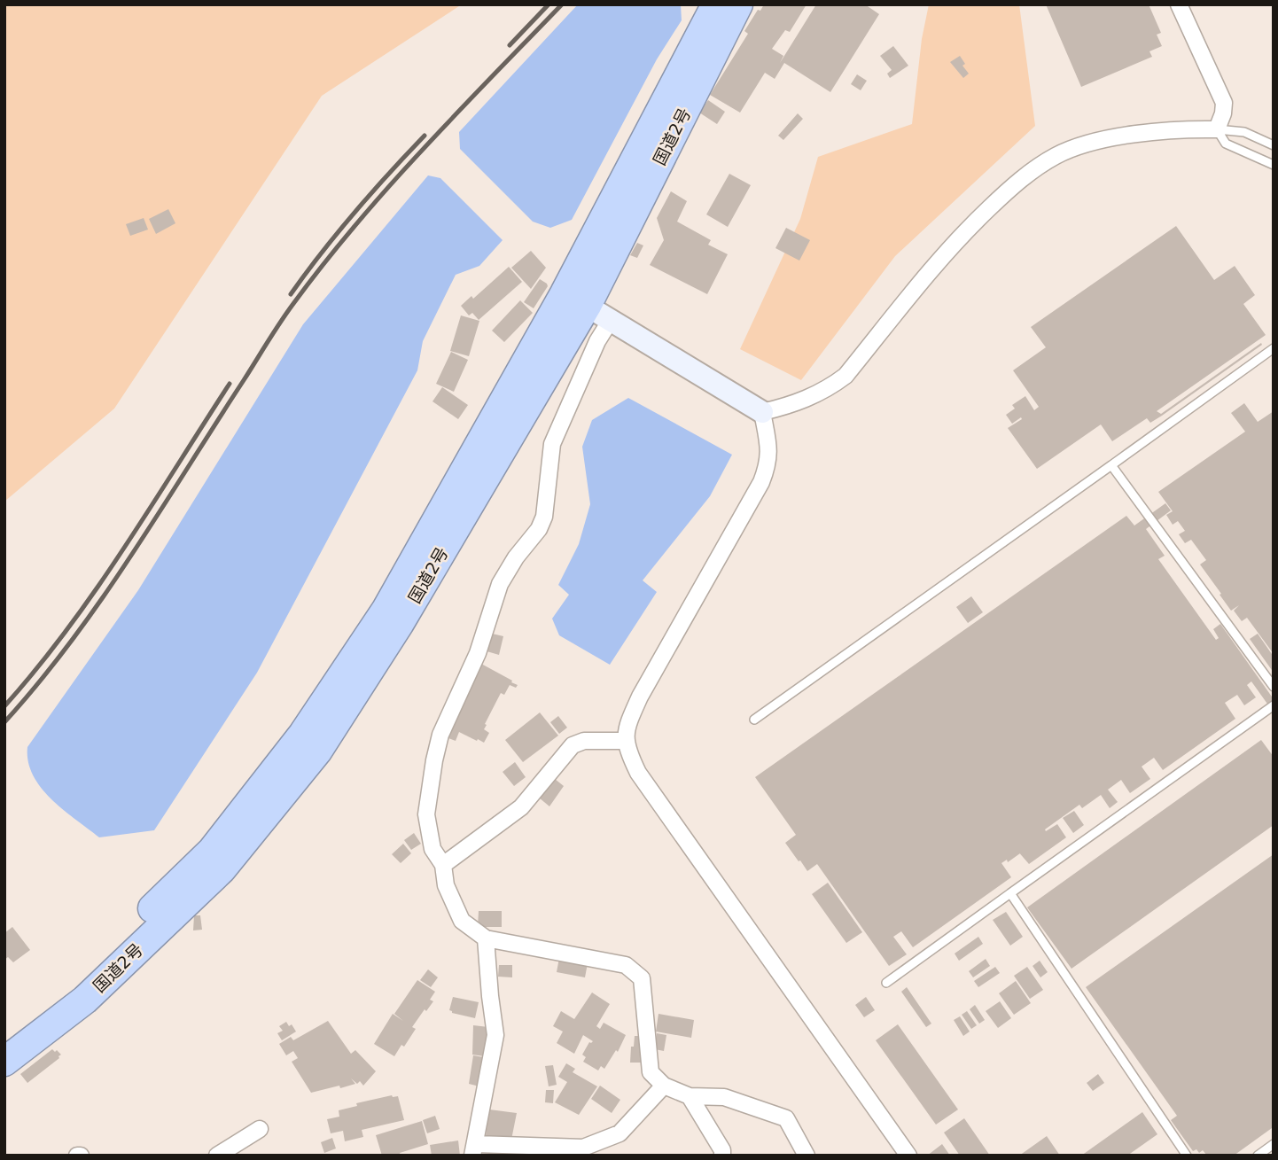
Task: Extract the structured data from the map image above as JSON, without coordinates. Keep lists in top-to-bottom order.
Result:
{
  "streets": {
    "highway": ["国道2号"]
  }
}
